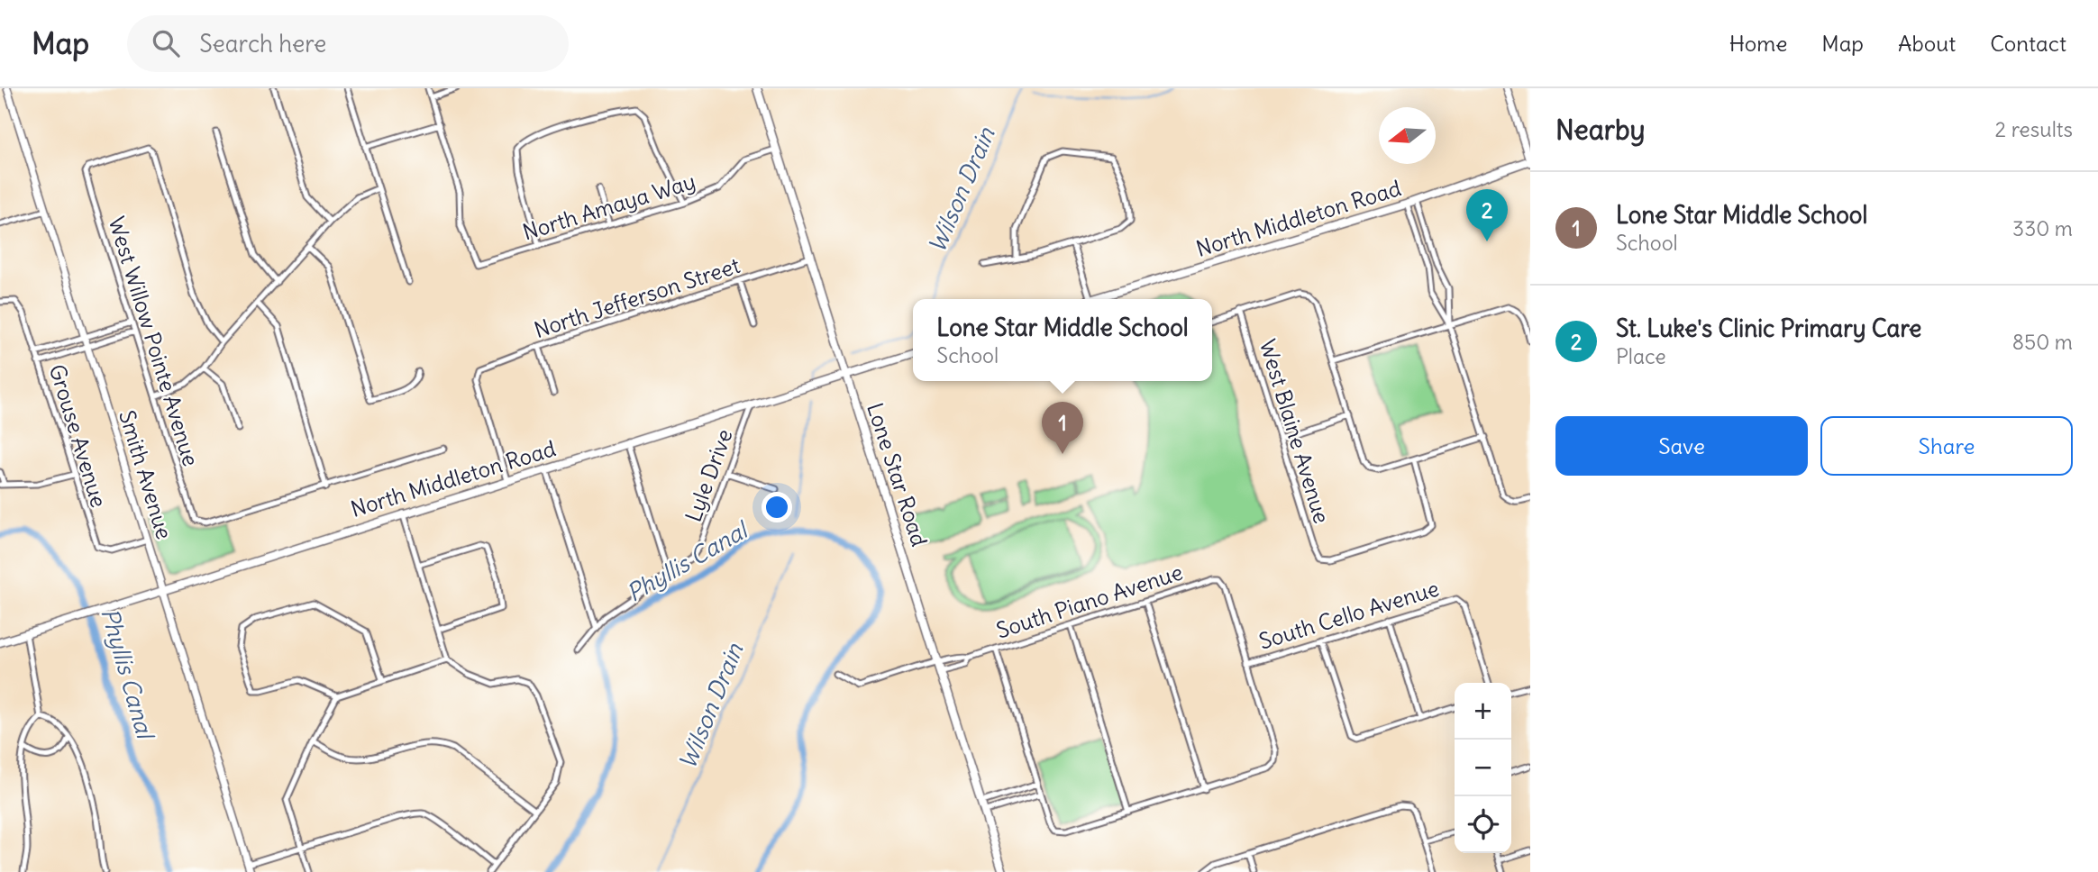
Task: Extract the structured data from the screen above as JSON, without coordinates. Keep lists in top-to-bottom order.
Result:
{
  "streets": {
    "main road": ["North Middleton Road", "Lone Star Road"],
    "street": [
      "North Amaya Way",
      "North Jefferson Street",
      "West Willow Pointe Avenue",
      "West Blaine Avenue",
      "Grouse Avenue",
      "Smith Avenue",
      "Lyle Drive",
      "South Piano Avenue",
      "South Cello Avenue"
    ]
  },
  "crossings": [
    ["North Amaya Way", "Lone Star Road"],
    ["North Middleton Road", "North Jefferson Street"],
    ["North Middleton Road", "Smith Avenue"],
    ["North Middleton Road", "Lone Star Road"],
    ["North Middleton Road", "Lyle Drive"],
    ["North Jefferson Street", "Lone Star Road"],
    ["Grouse Avenue", "Smith Avenue"],
    ["Lone Star Road", "South Piano Avenue"],
    ["South Piano Avenue", "South Cello Avenue"]
  ],
  "water": ["Wilson Drain", "Phyllis Canal"],
  "north": "left",
  "page": {
    "header": "Map",
    "search": "Search here",
    "nav": [
      "Home",
      "Map",
      "About",
      "Contact"
    ],
    "heading": ["Nearby", "2 results"],
    "list": [
      {
        "mark": "1",
        "name": "Lone Star Middle School",
        "note": "School",
        "value": "330 m"
      },
      {
        "mark": "2",
        "name": "St. Luke's Clinic Primary Care",
        "note": "Place",
        "value": "850 m"
      }
    ],
    "pins": ["2", "1"],
    "popup": ["Lone Star Middle School", "School"],
    "buttons": ["Save", "Share"],
    "map_buttons": ["+", "−"]
  }
}
